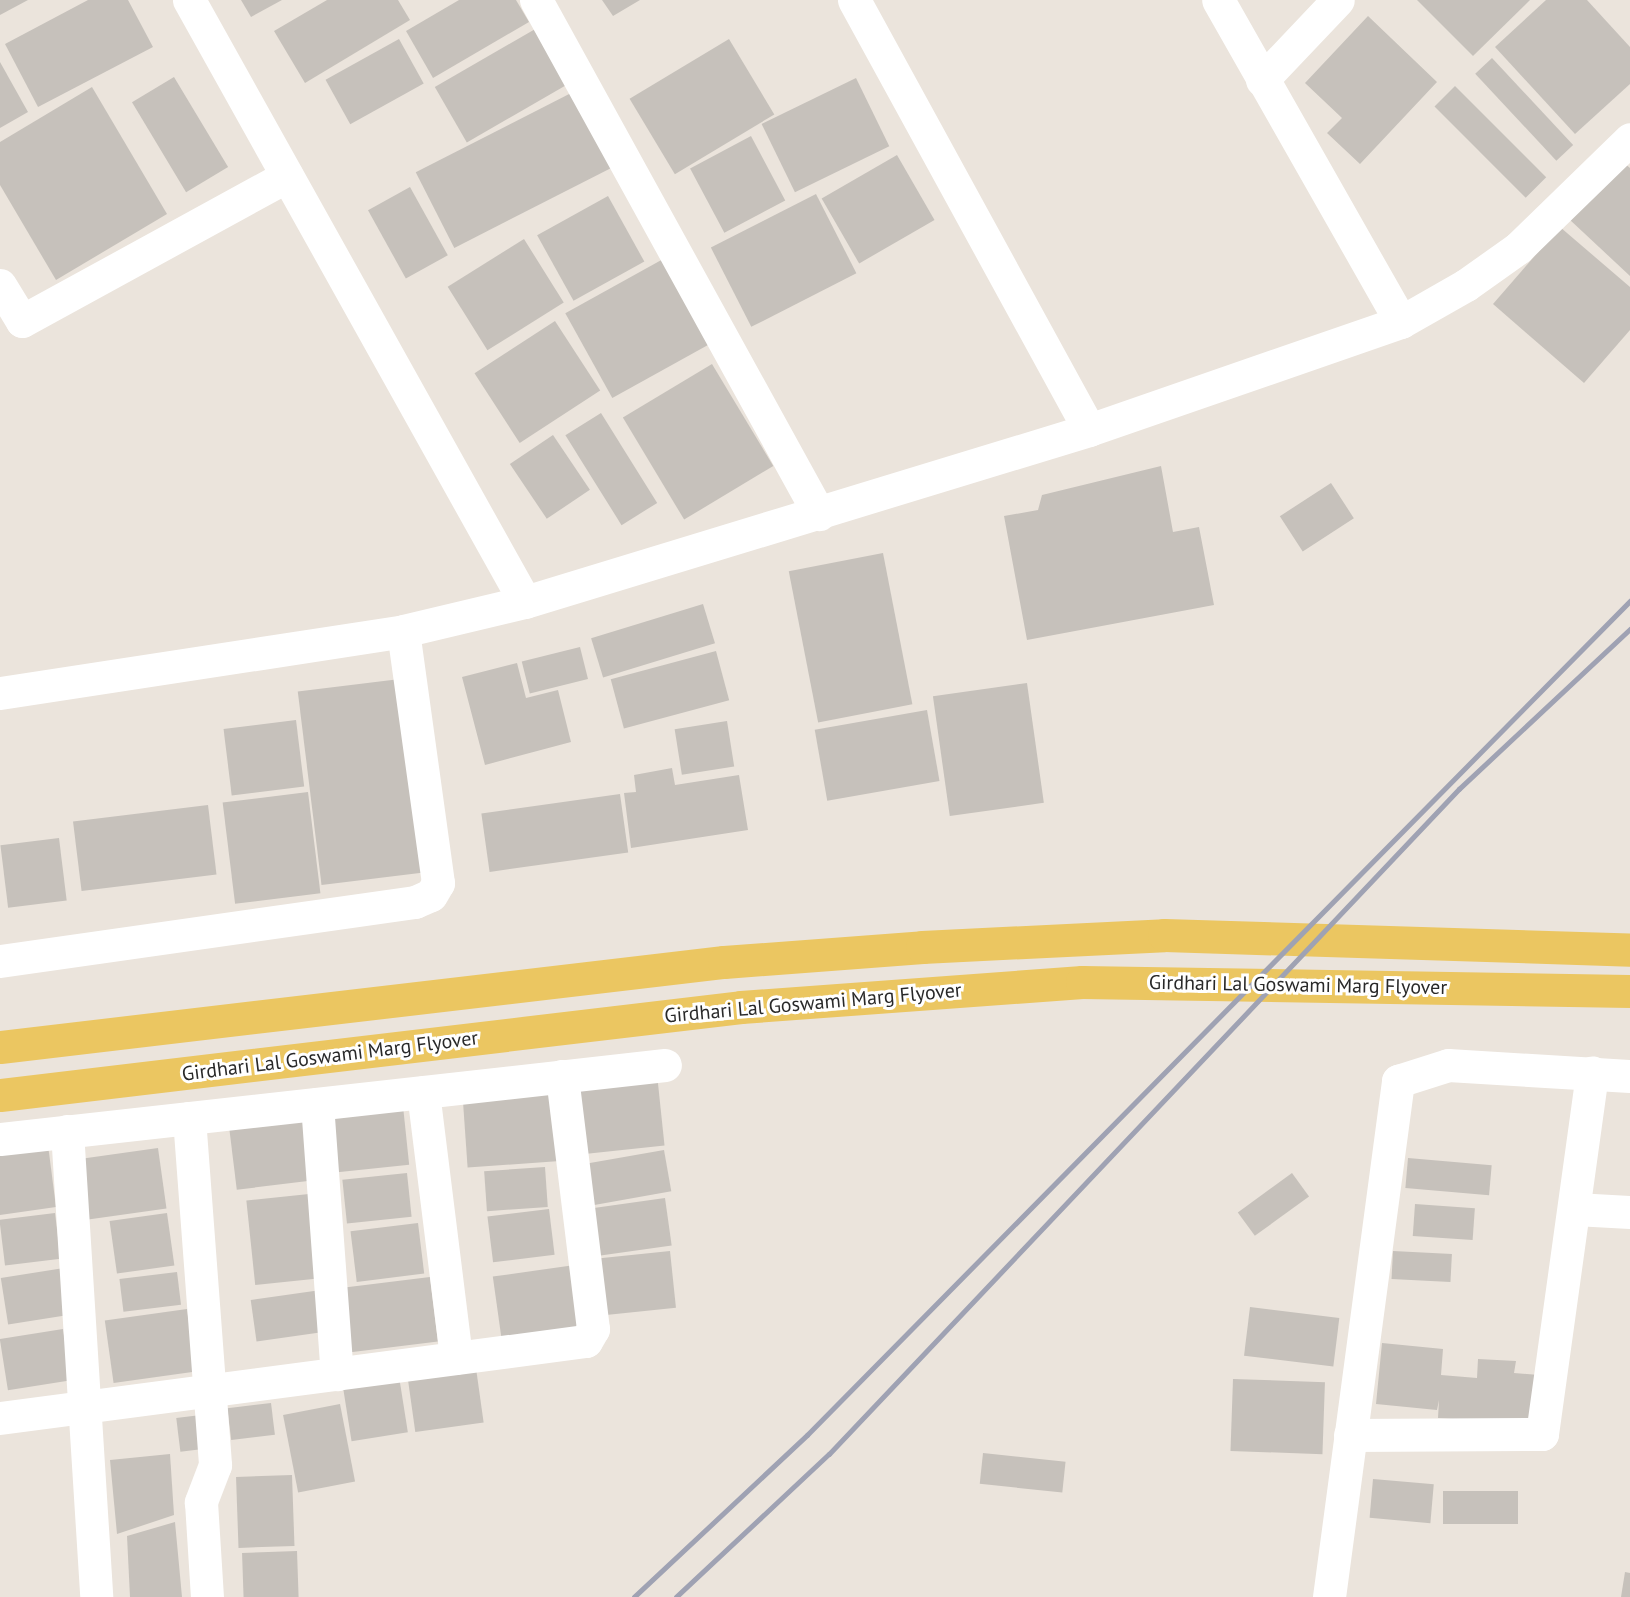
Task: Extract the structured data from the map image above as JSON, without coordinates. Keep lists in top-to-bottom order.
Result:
{
  "streets": {
    "main road": ["Girdhari Lal Goswami Marg Flyover"]
  }
}
